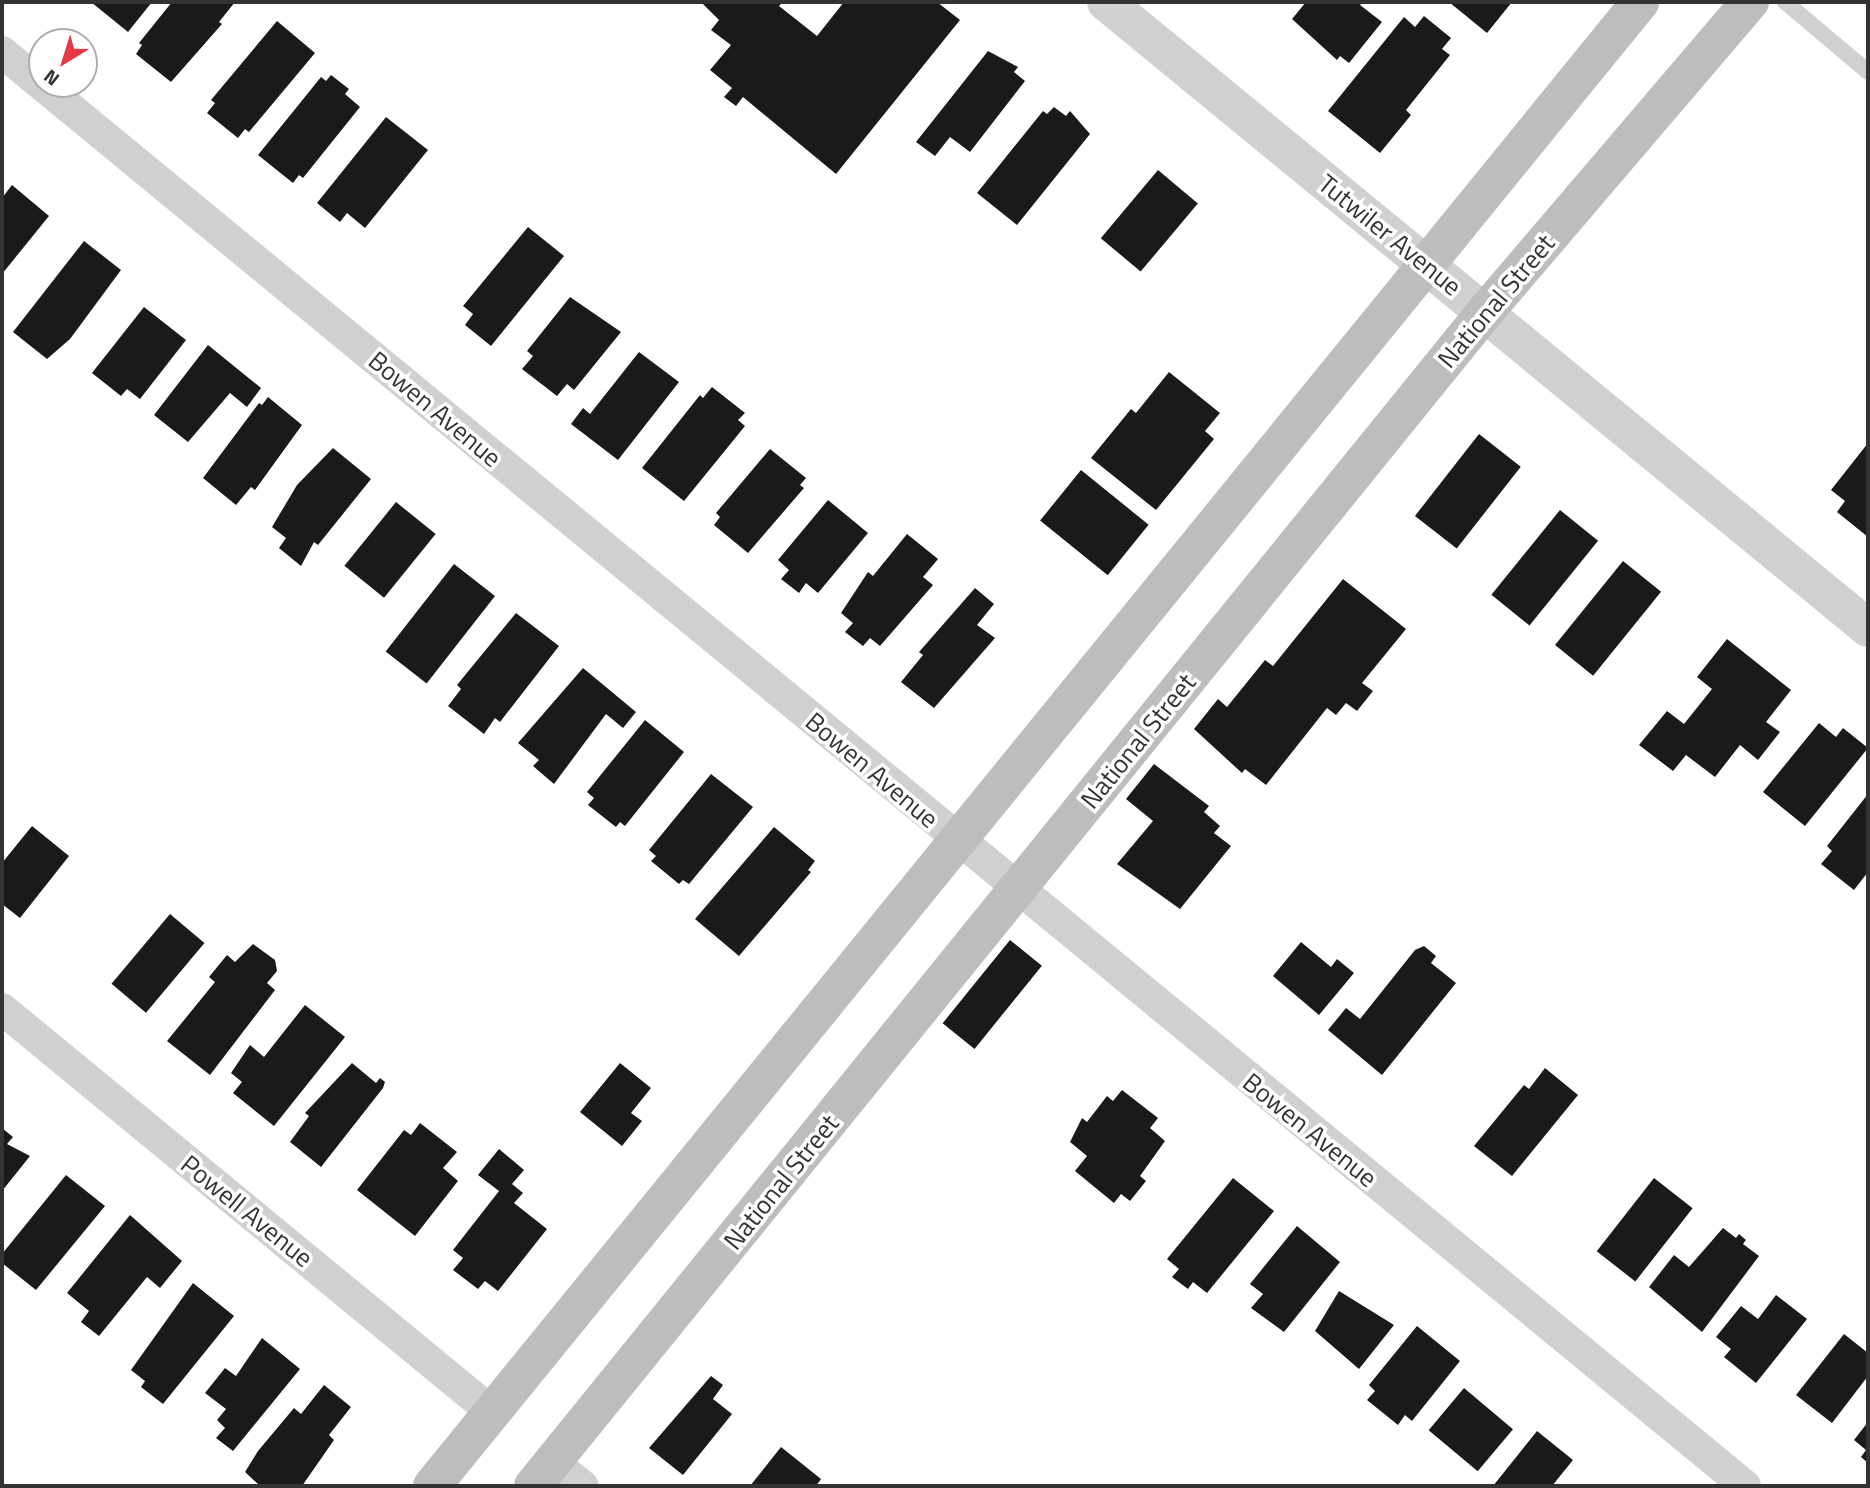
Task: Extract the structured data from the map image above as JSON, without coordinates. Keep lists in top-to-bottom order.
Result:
{
  "streets": {
    "main road": ["National Street"],
    "street": ["Tutwiler Avenue", "Bowen Avenue", "Powell Avenue"]
  },
  "crossings": [
    ["Tutwiler Avenue", "National Street"],
    ["National Street", "Bowen Avenue"]
  ],
  "north": "bottom left"
}
